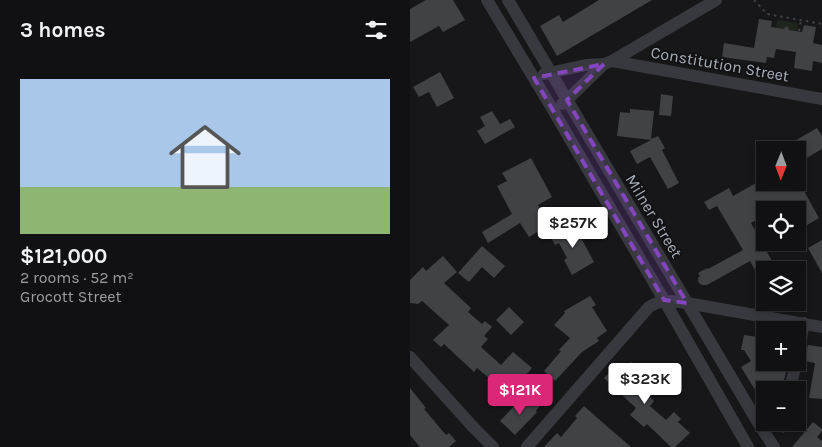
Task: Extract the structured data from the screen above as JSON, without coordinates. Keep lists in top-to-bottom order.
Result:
{
  "streets": {
    "street": ["Constitution Street", "Milner Street"]
  },
  "north": "bottom",
  "page": {
    "heading": "3 homes",
    "list": [
      {
        "name": "$121,000",
        "note": "2 rooms · 52 m² · Grocott Street"
      }
    ],
    "map_buttons": ["+", "−"],
    "price": ["$257K", "$323K", "$121K"]
  }
}
